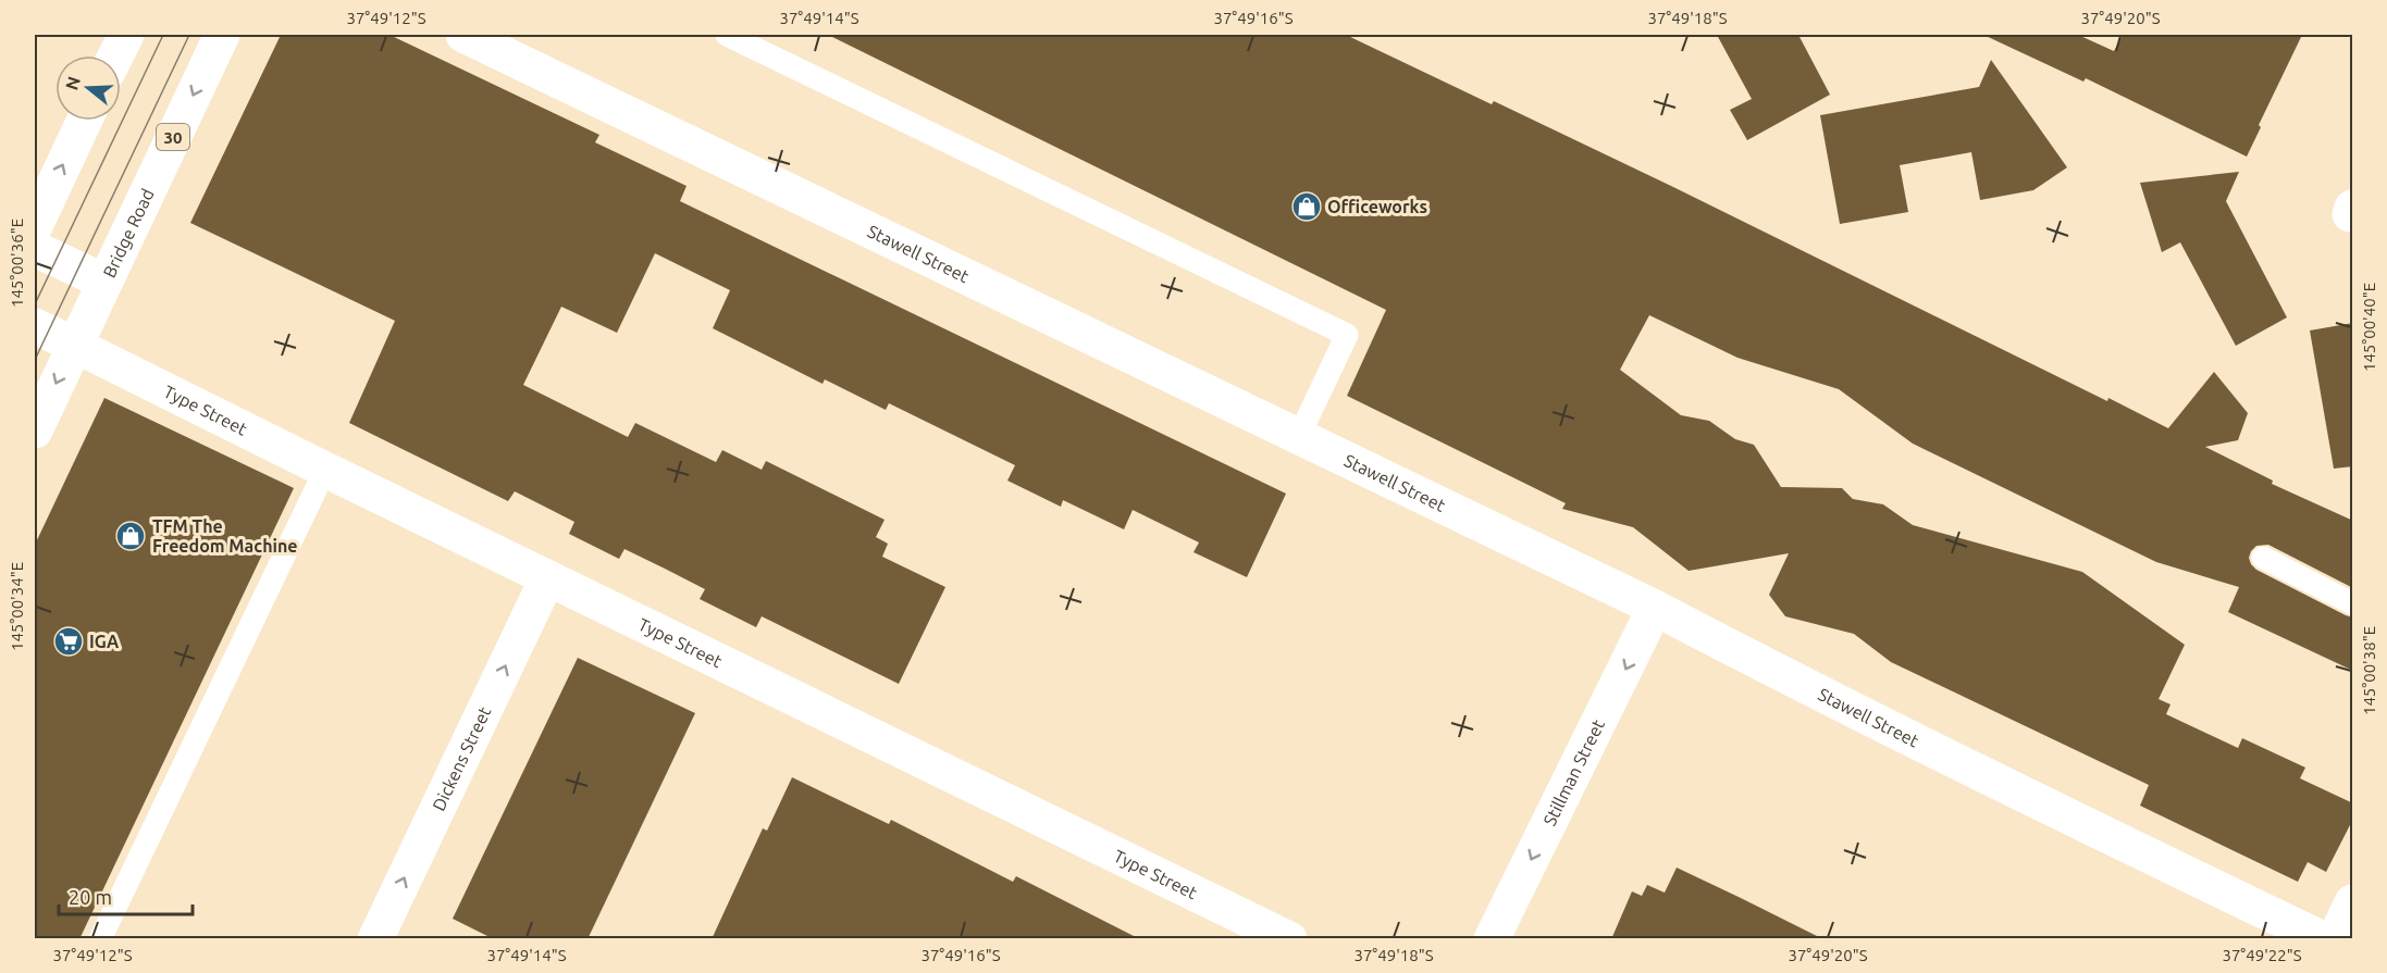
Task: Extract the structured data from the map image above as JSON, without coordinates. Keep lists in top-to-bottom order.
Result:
{
  "streets": {
    "street": [
      "30",
      "Bridge Road",
      "Stawell Street",
      "Type Street",
      "Dickens Street",
      "Stillman Street"
    ]
  },
  "crossings": [
    ["Bridge Road", "Type Street"],
    ["Stawell Street", "Stillman Street"],
    ["Type Street", "Dickens Street"]
  ],
  "one_way": ["Dickens Street", "Stillman Street"],
  "places": {
    "shop": ["Officeworks", "TFM The Freedom Machine"],
    "supermarket": ["IGA"]
  },
  "scale_bar": "20 m",
  "north": "left",
  "coordinates": [
    "37°49'12\"S",
    "37°49'14\"S",
    "37°49'16\"S",
    "37°49'18\"S",
    "37°49'20\"S",
    "145°00'36\"E",
    "145°00'40\"E",
    "145°00'34\"E",
    "145°00'38\"E",
    "37°49'22\"S"
  ]
}
